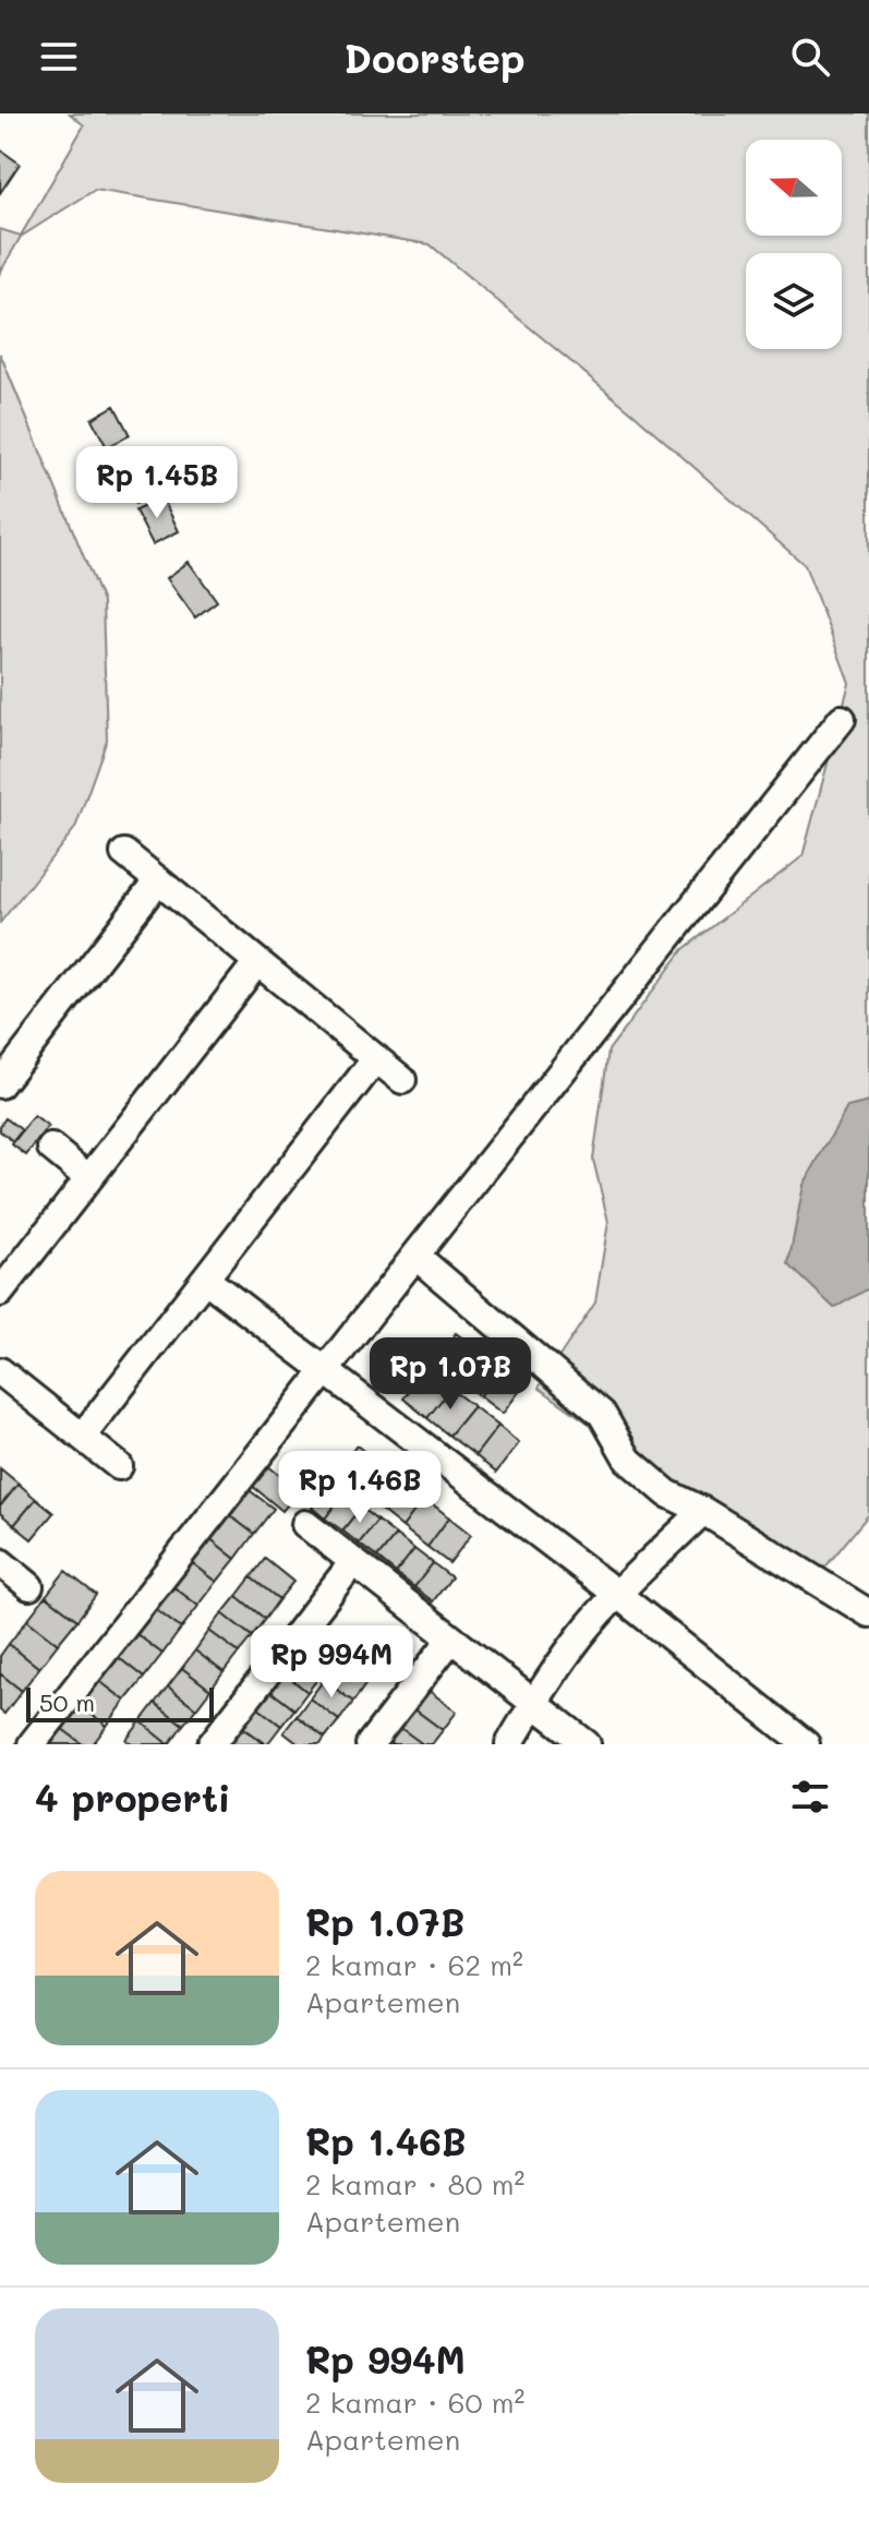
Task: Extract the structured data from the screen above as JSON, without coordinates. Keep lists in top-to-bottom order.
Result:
{
  "scale_bar": "50 m",
  "north": "left",
  "page": {
    "header": "Doorstep",
    "price": [
      "Rp 1.45B",
      "Rp 1.07B",
      "Rp 1.46B",
      "Rp 994M"
    ],
    "scale": "50 m",
    "heading": "4 properti",
    "list": [
      {
        "name": "Rp 1.07B",
        "note": "2 kamar · 62 m² · Apartemen"
      },
      {
        "name": "Rp 1.46B",
        "note": "2 kamar · 80 m² · Apartemen"
      },
      {
        "name": "Rp 994M",
        "note": "2 kamar · 60 m² · Apartemen"
      }
    ]
  }
}
